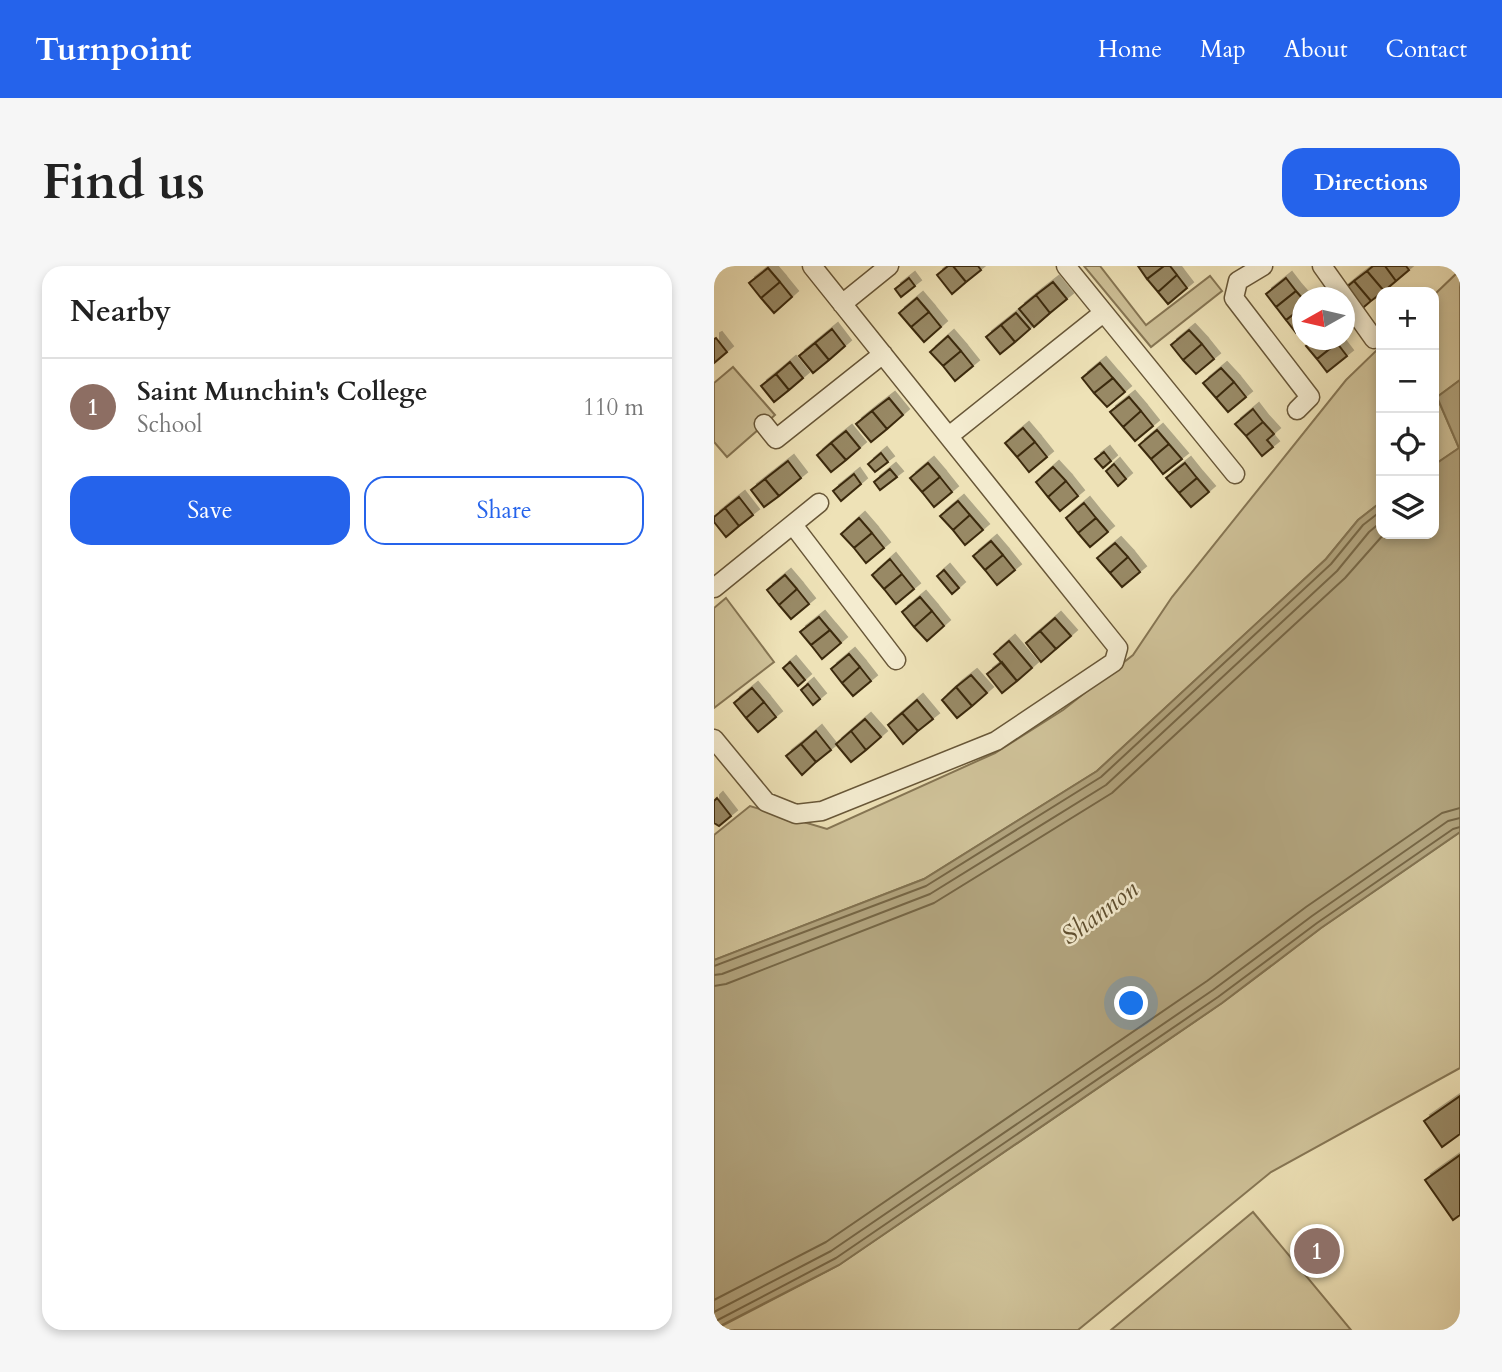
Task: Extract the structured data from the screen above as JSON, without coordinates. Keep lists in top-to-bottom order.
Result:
{
  "water": ["Shannon"],
  "north": "left",
  "page": {
    "header": "Turnpoint",
    "nav": [
      "Home",
      "Map",
      "About",
      "Contact"
    ],
    "buttons": [
      "Directions",
      ["Save", "Share"]
    ],
    "title": "Find us",
    "heading": "Nearby",
    "map_buttons": ["+", "−"],
    "list": [
      {
        "mark": "1",
        "name": "Saint Munchin's College",
        "note": "School",
        "value": "110 m"
      }
    ],
    "pins": "1"
  }
}
